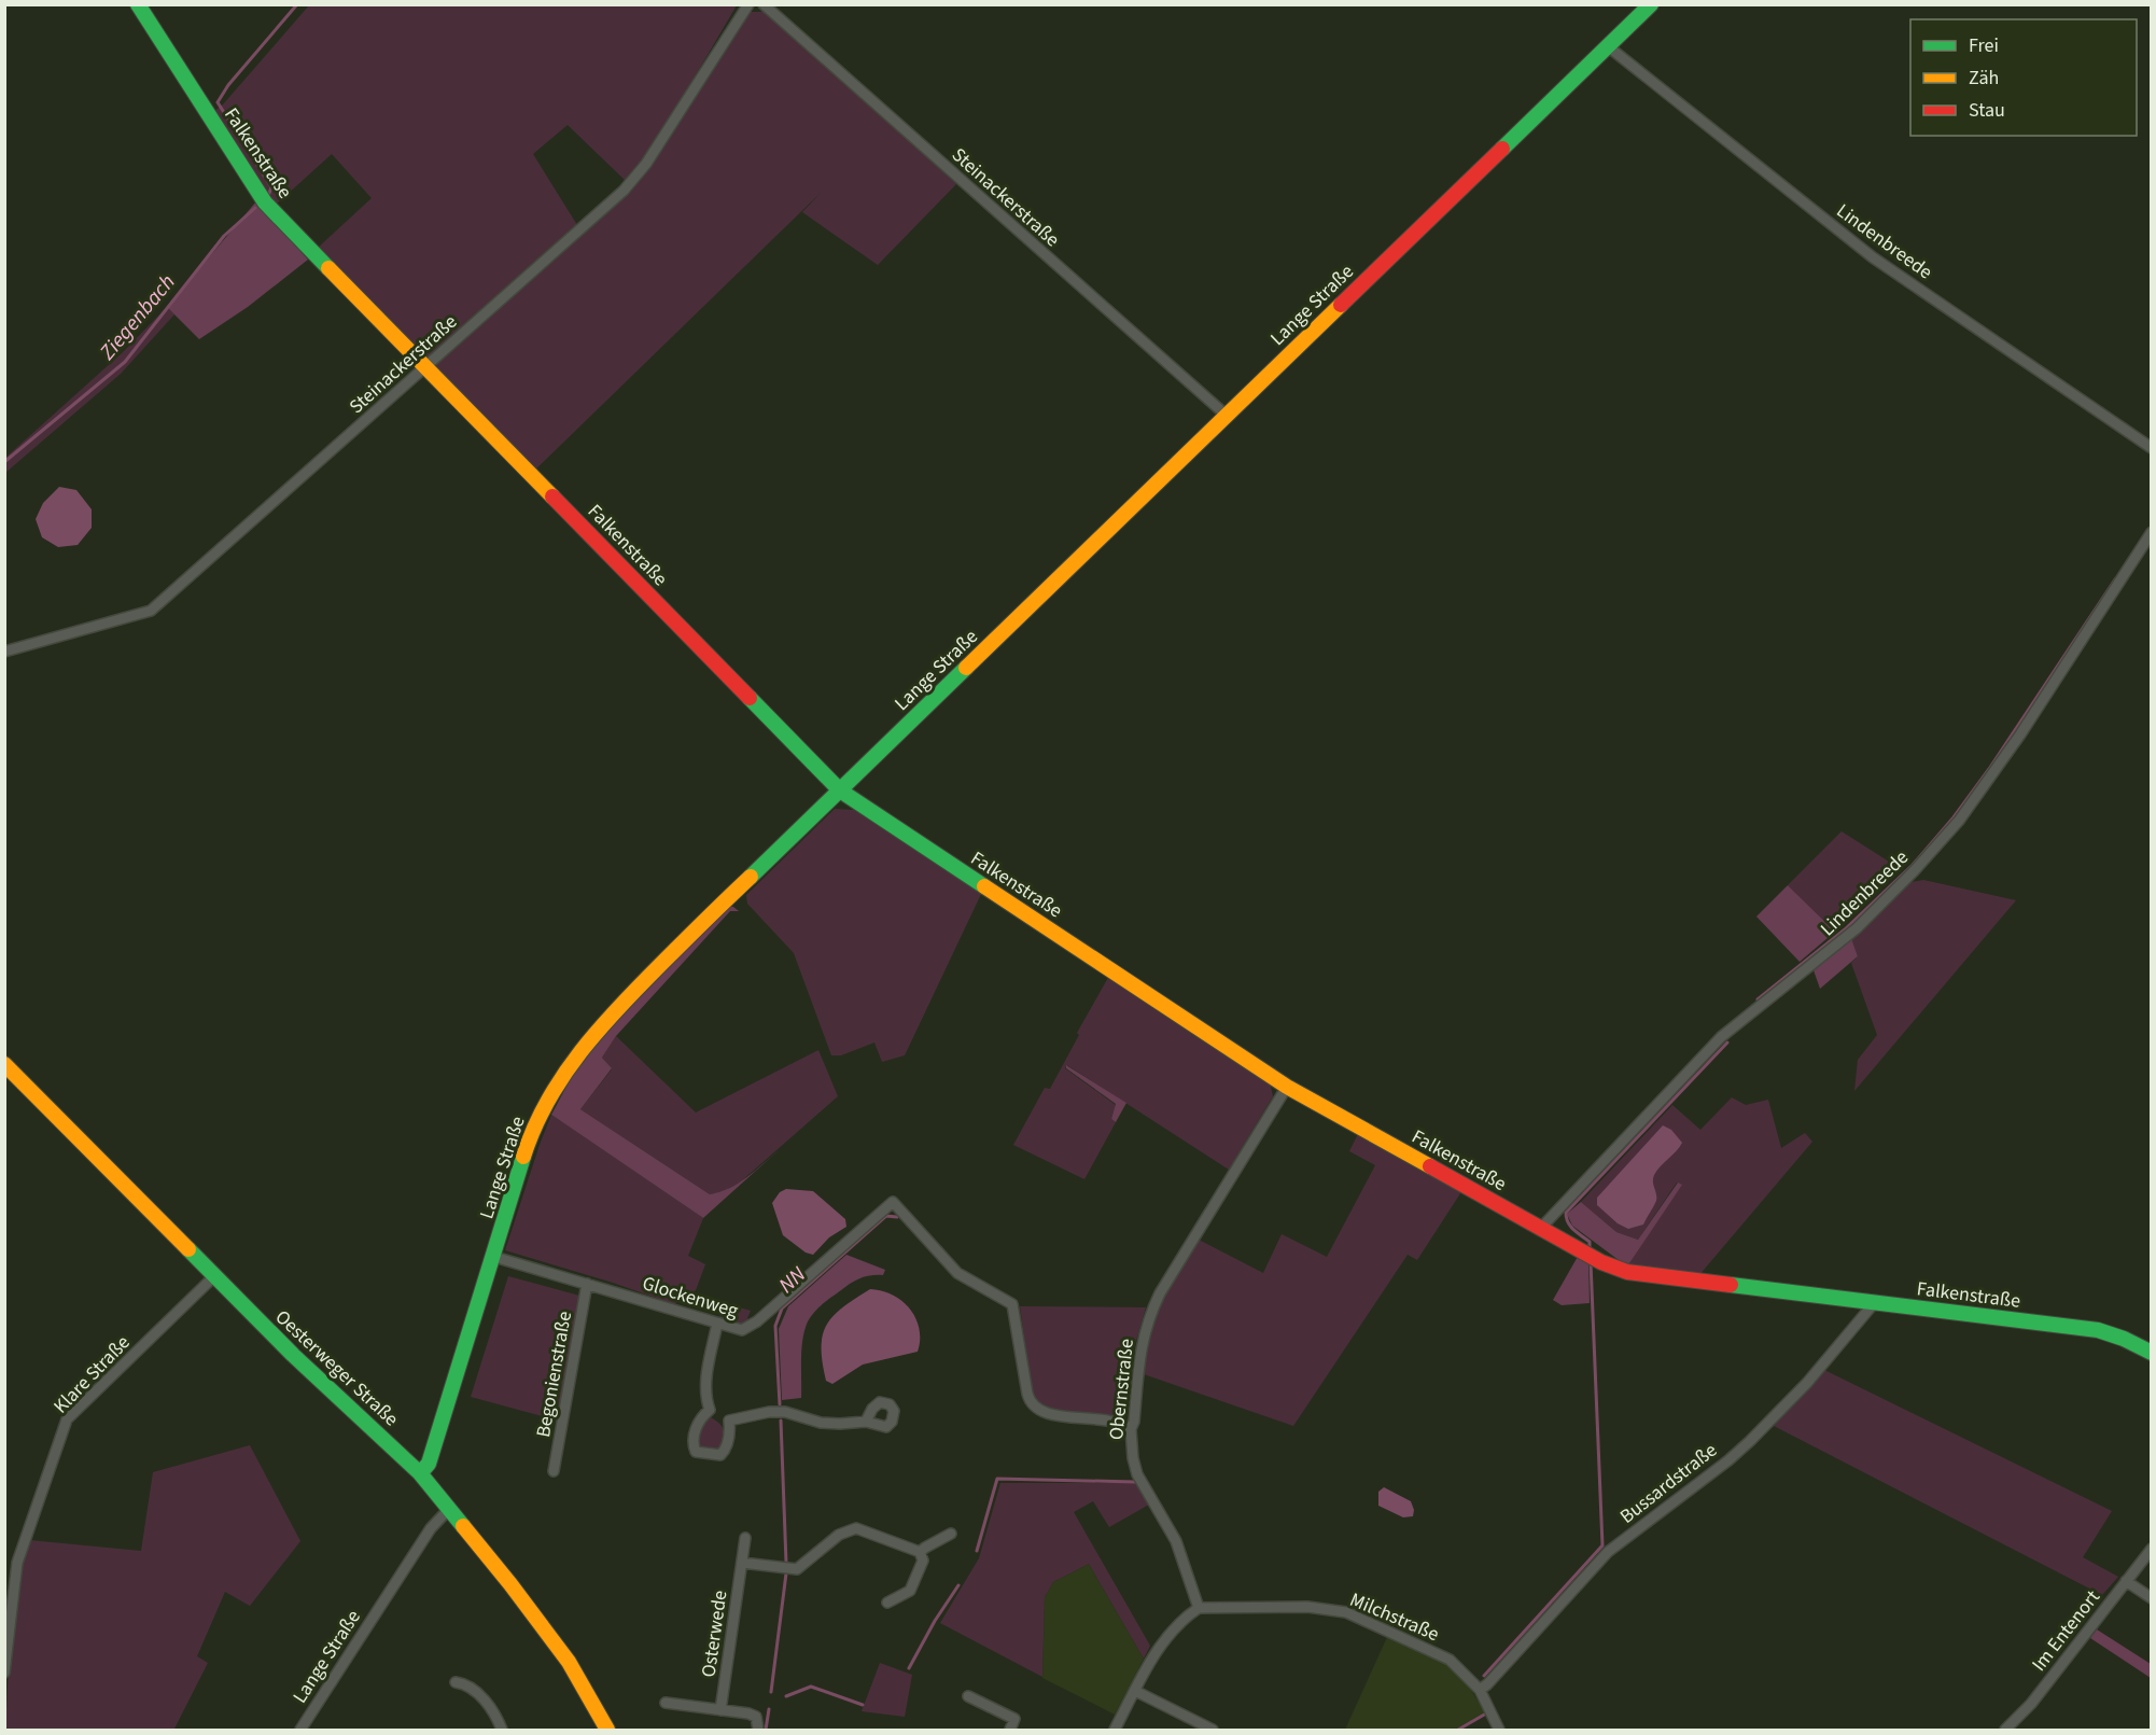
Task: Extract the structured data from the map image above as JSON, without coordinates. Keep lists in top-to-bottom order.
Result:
{
  "streets": {
    "street": [
      "Falkenstraße",
      "Steinackerstraße",
      "Lindenbreede",
      "Lange Straße",
      "Glockenweg",
      "Oesterweger Straße",
      "Klare Straße",
      "Begonienstraße",
      "Obernstraße",
      "Bussardstraße",
      "Milchstraße",
      "Im Entenort",
      "Osterwede"
    ]
  },
  "crossings": [
    ["Falkenstraße", "Steinackerstraße"],
    ["Falkenstraße", "Lindenbreede"],
    ["Falkenstraße", "Lange Straße"],
    ["Falkenstraße", "Obernstraße"],
    ["Falkenstraße", "Bussardstraße"],
    ["Steinackerstraße", "Lange Straße"],
    ["Lindenbreede", "Lange Straße"],
    ["Lange Straße", "Glockenweg"],
    ["Lange Straße", "Oesterweger Straße"],
    ["Glockenweg", "Begonienstraße"],
    ["Glockenweg", "Obernstraße"],
    ["Oesterweger Straße", "Klare Straße"],
    ["Obernstraße", "Milchstraße"],
    ["Bussardstraße", "Milchstraße"]
  ],
  "water": ["Ziegenbach", "NN"],
  "legend": ["Frei", "Zäh", "Stau"]
}
